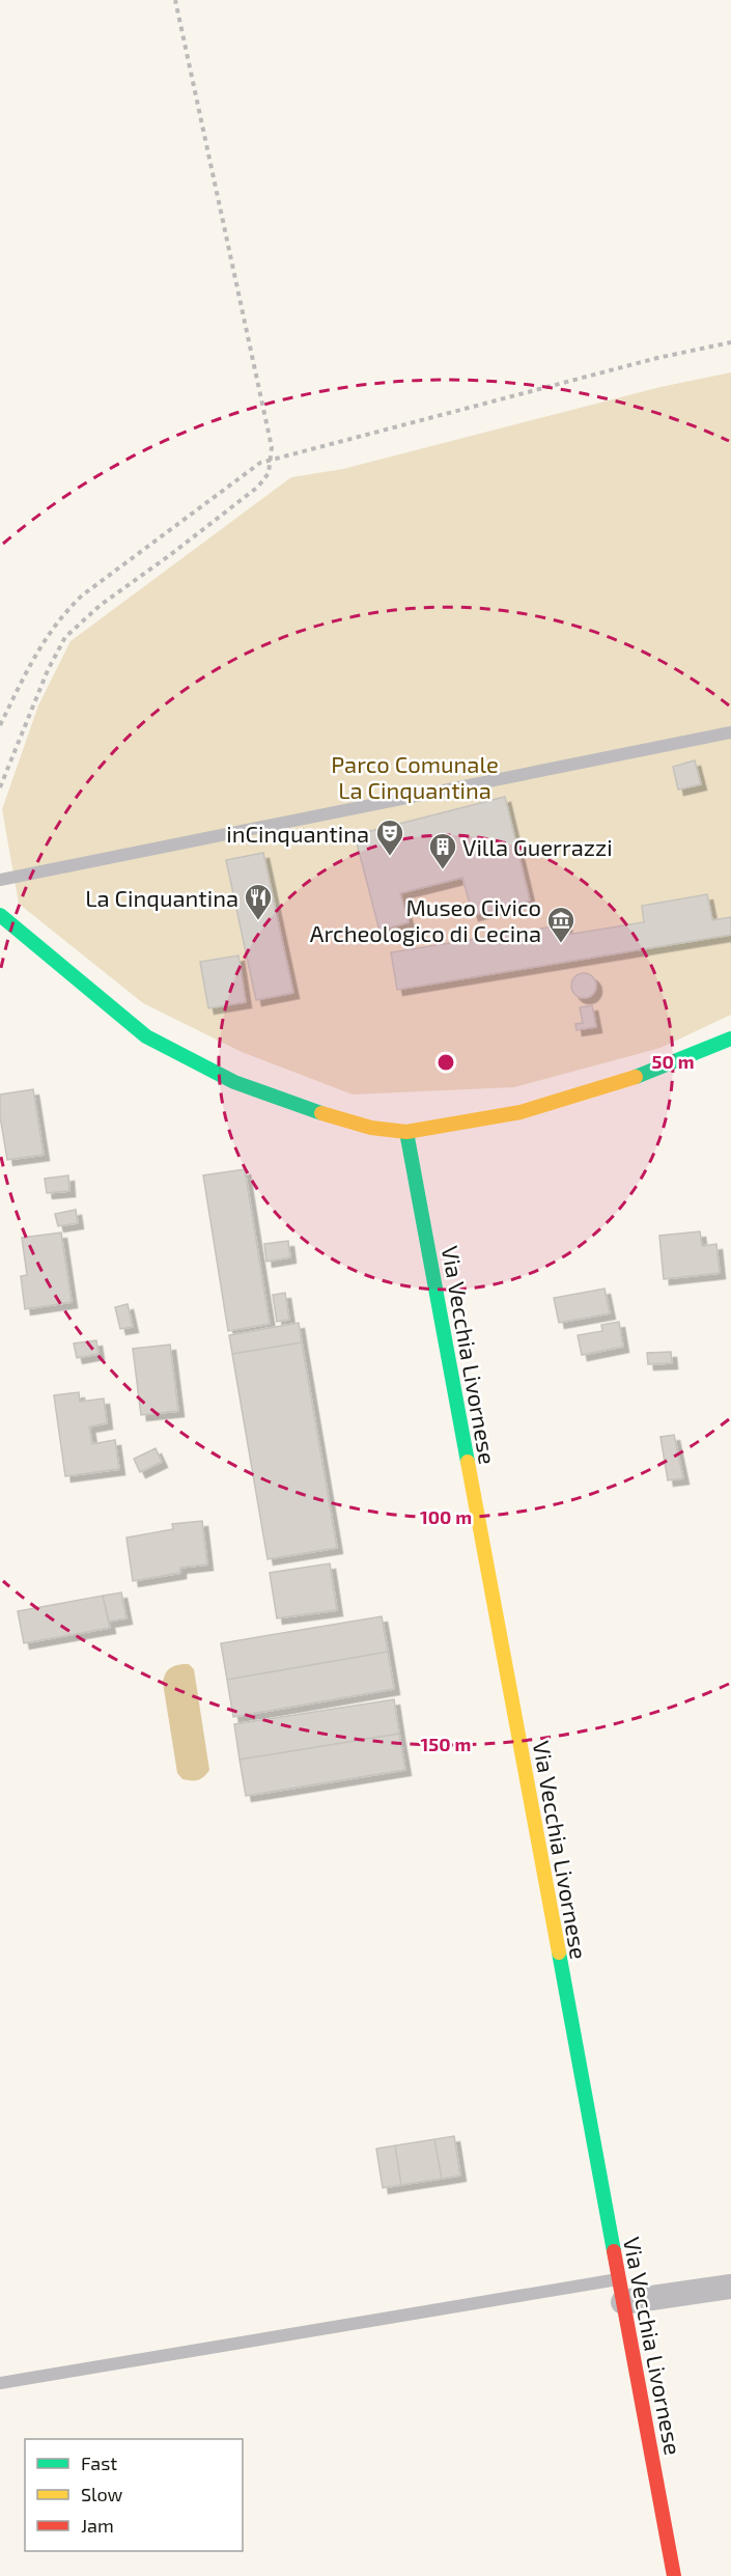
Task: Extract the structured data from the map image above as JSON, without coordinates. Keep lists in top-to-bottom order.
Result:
{
  "streets": {
    "street": ["Via Vecchia Livornese"]
  },
  "parks": ["Parco Comunale La Cinquantina"],
  "places": {
    "theatre": ["inCinquantina"],
    "building": ["Villa Guerrazzi"],
    "restaurant": ["La Cinquantina"],
    "museum": ["Museo Civico Archeologico di Cecina"]
  },
  "legend": ["Fast", "Slow", "Jam"],
  "rings": ["50 m", "100 m", "150 m"]
}
